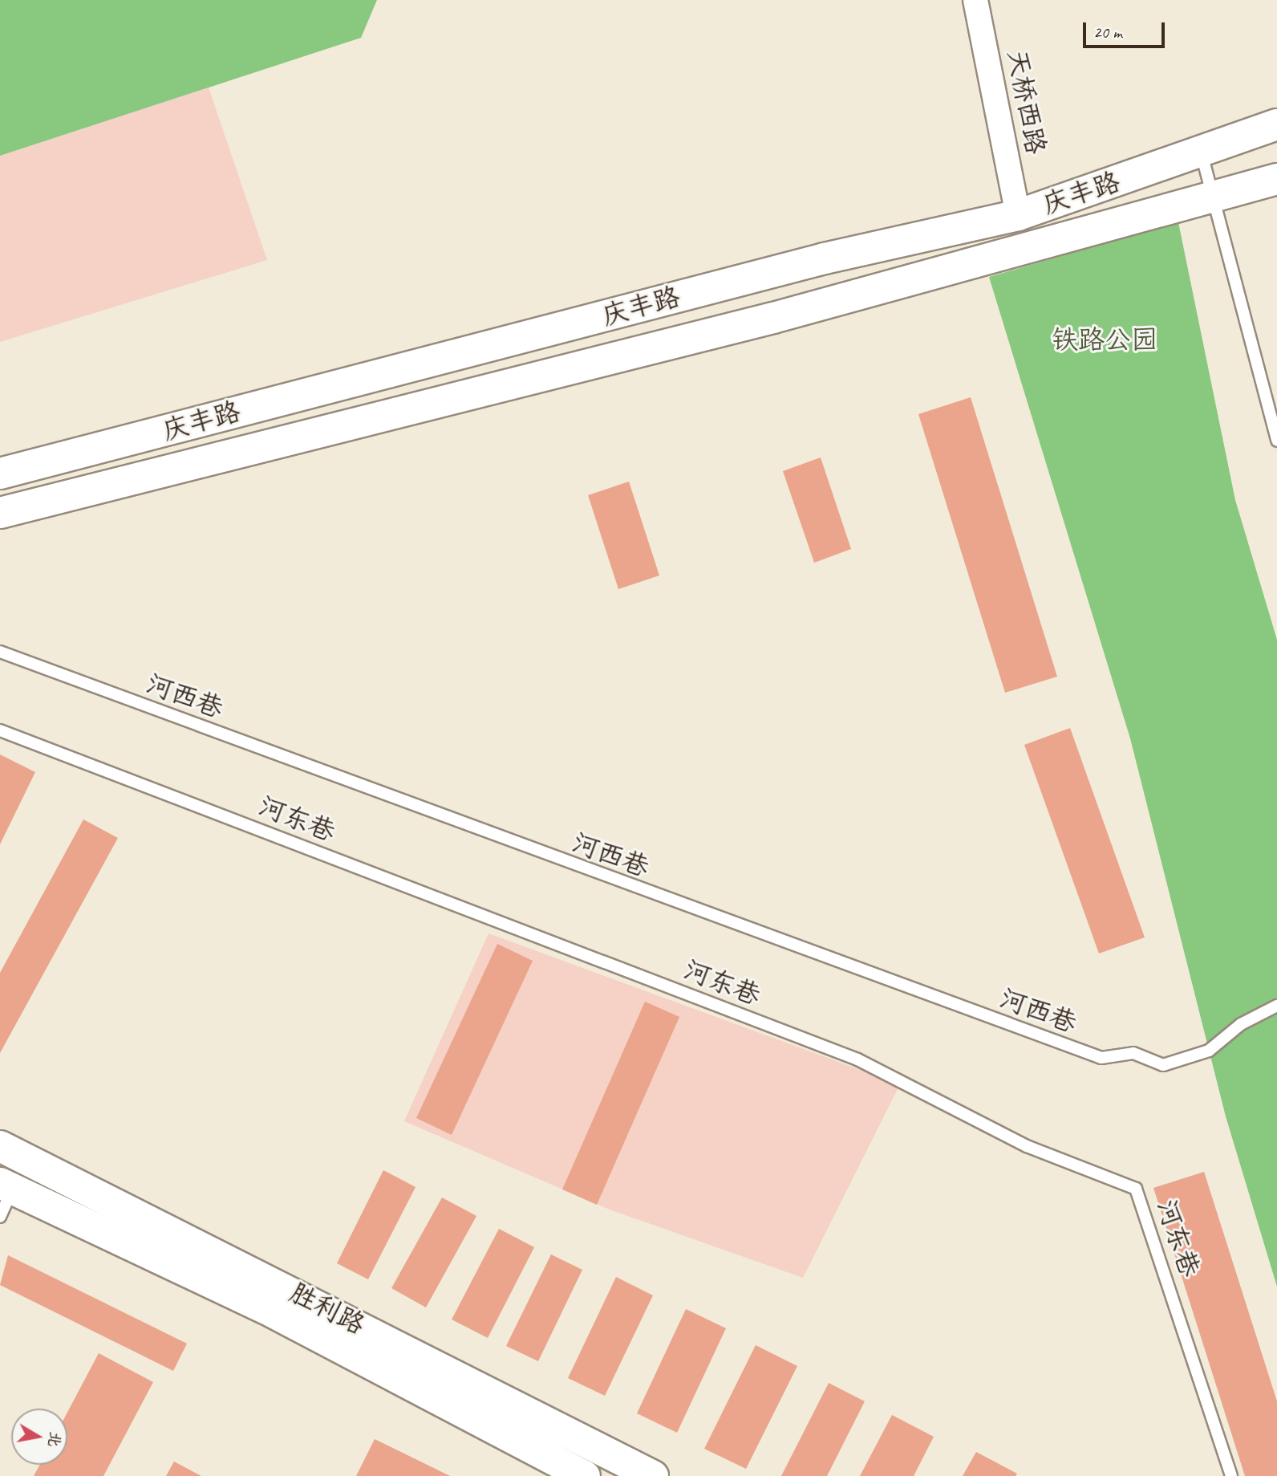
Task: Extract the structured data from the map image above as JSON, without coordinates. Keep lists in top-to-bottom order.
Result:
{
  "streets": {
    "main road": ["庆丰路", "胜利路"],
    "street": ["天桥西路"],
    "lane": ["河西巷", "河东巷"]
  },
  "crossings": [
    ["天桥西路", "庆丰路"]
  ],
  "parks": ["铁路公园"],
  "scale_bar": "20 m",
  "north": "right"
}
